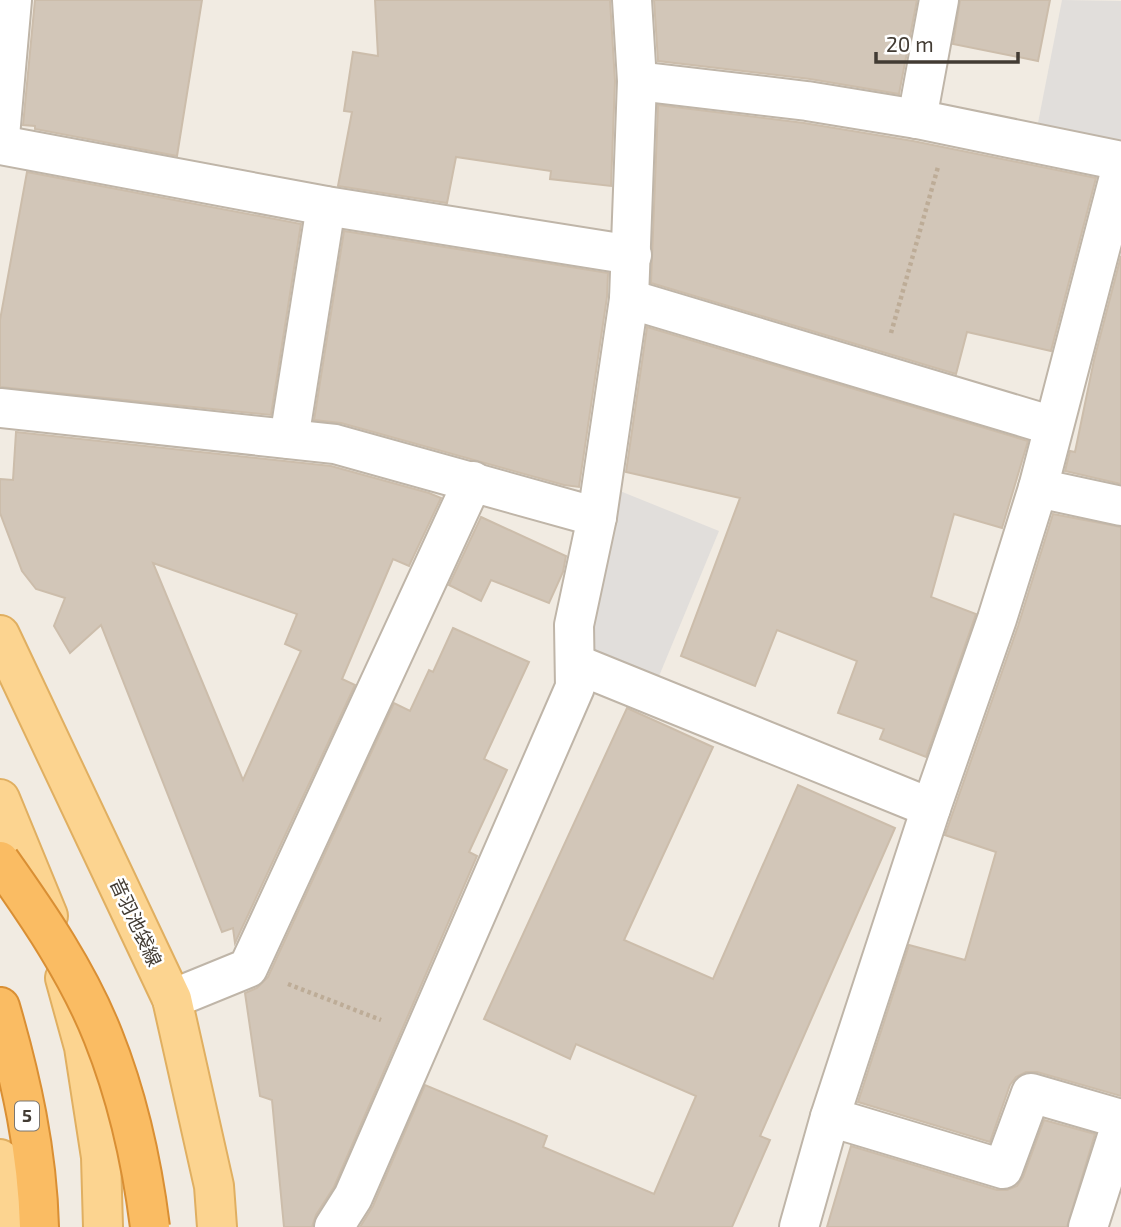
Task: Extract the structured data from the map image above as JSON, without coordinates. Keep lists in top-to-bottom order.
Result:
{
  "streets": {
    "highway": ["5"],
    "main road": ["音羽池袋線"]
  },
  "scale_bar": "20 m"
}
